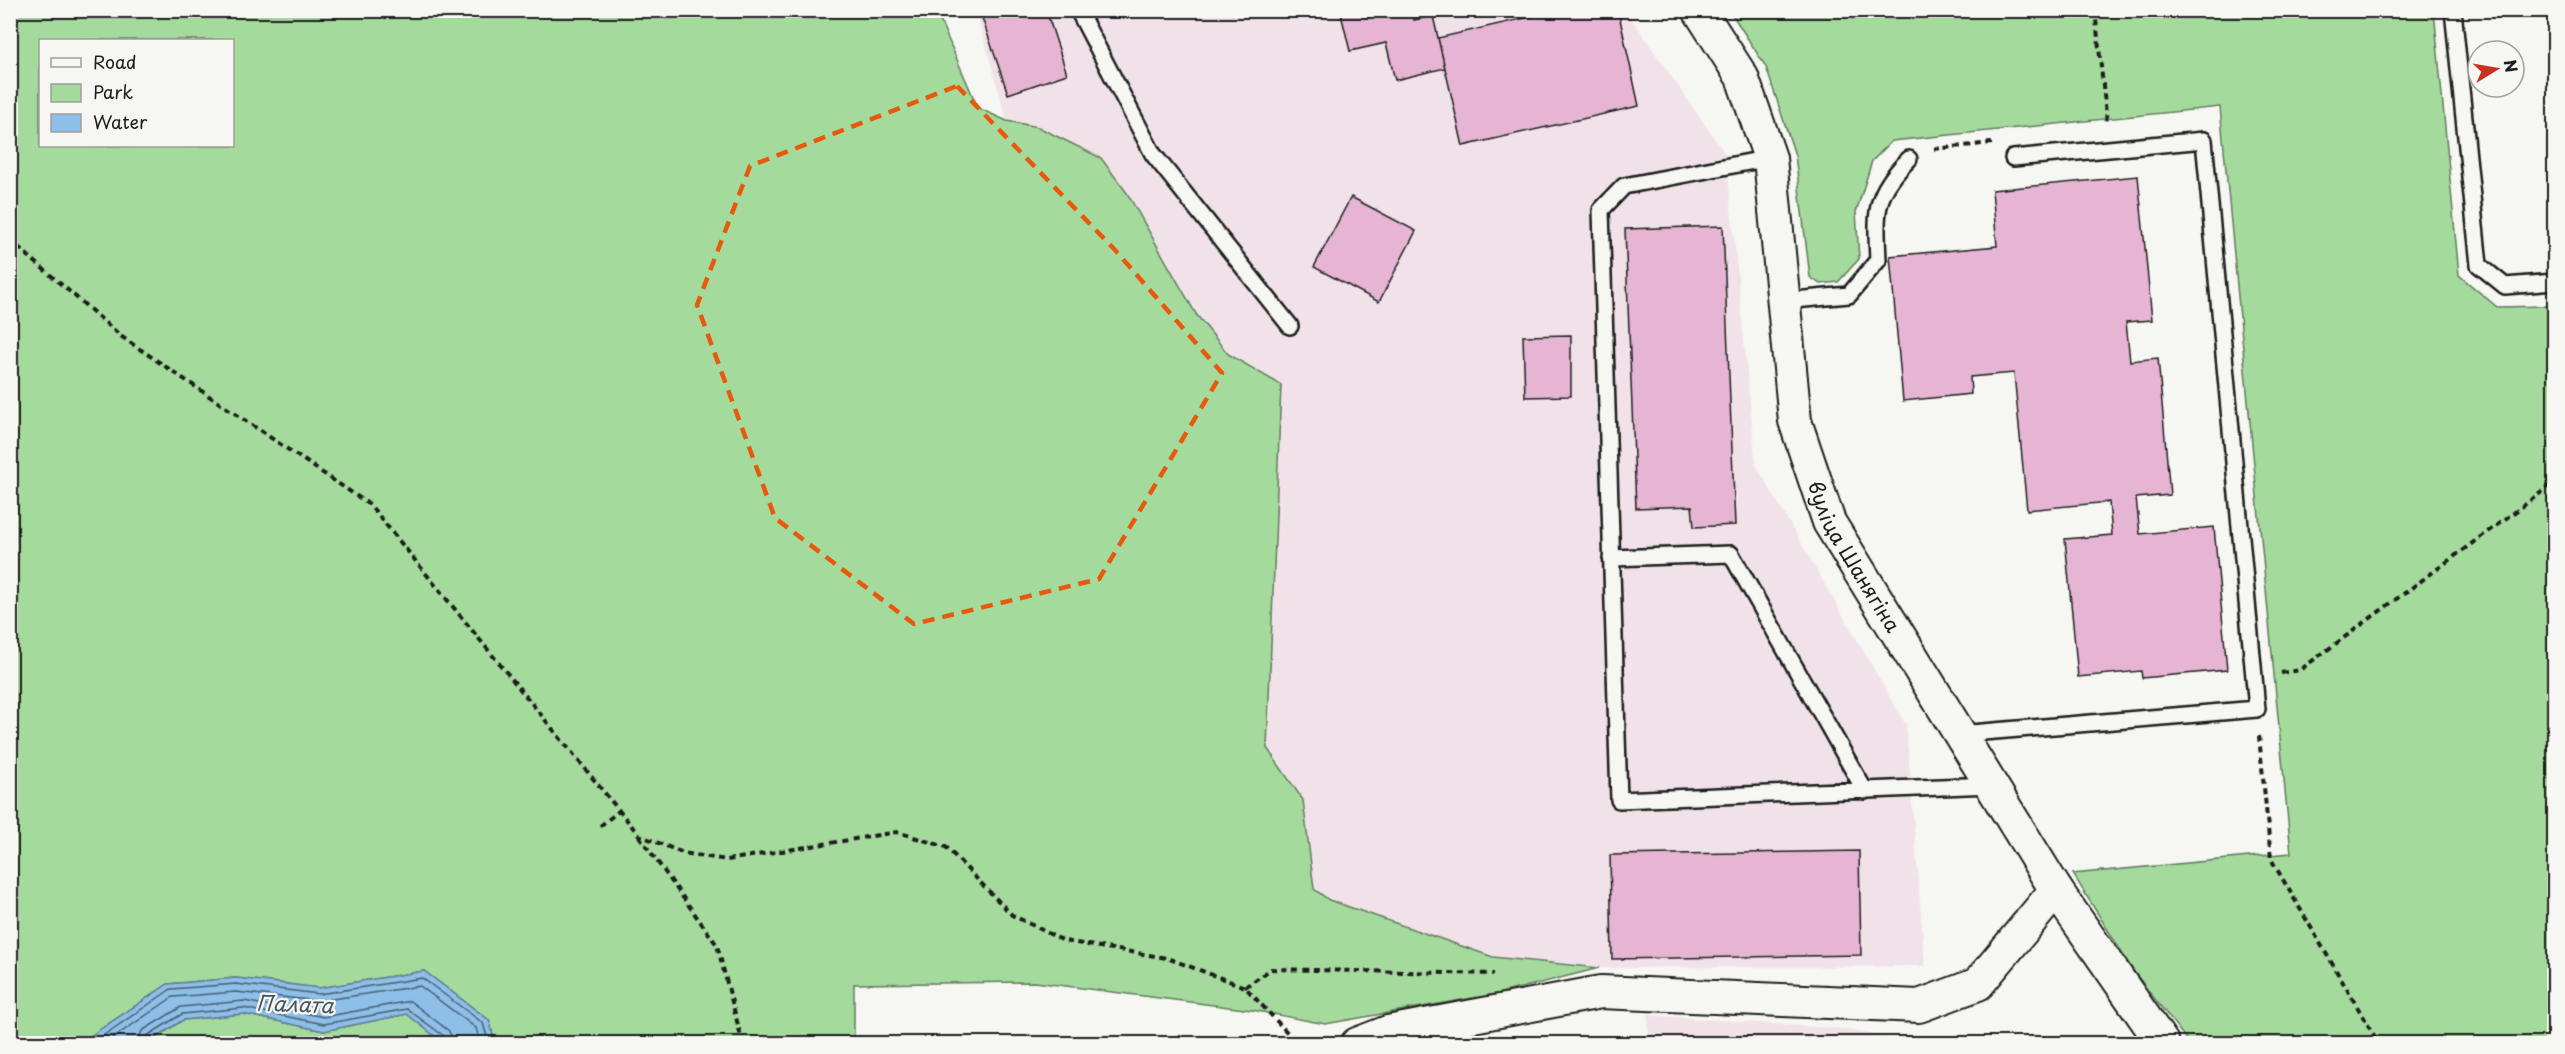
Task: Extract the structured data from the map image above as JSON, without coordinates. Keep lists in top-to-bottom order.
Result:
{
  "streets": {
    "street": ["вуліца Шанягіна"]
  },
  "water": ["Палата"],
  "legend": ["Road", "Park", "Water"],
  "north": "right"
}
